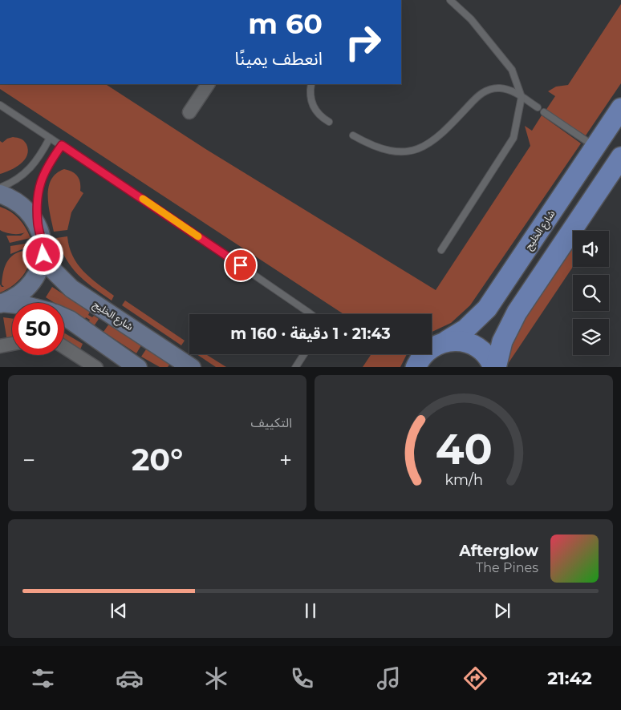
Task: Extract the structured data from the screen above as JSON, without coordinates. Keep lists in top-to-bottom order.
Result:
{
  "streets": {
    "main road": ["شارع الخليج"]
  },
  "page": {
    "turn": ["60 m", "انعطف يمينًا"],
    "limit": "50",
    "trip": "21:43 · 1 دقيقة · 160 m",
    "tile": "التكييف",
    "heat": ["−", "20°", "+"],
    "song": ["Afterglow", "The Pines"],
    "tabs": "21:42",
    "gauge": ["40", "km/h"]
  }
}
